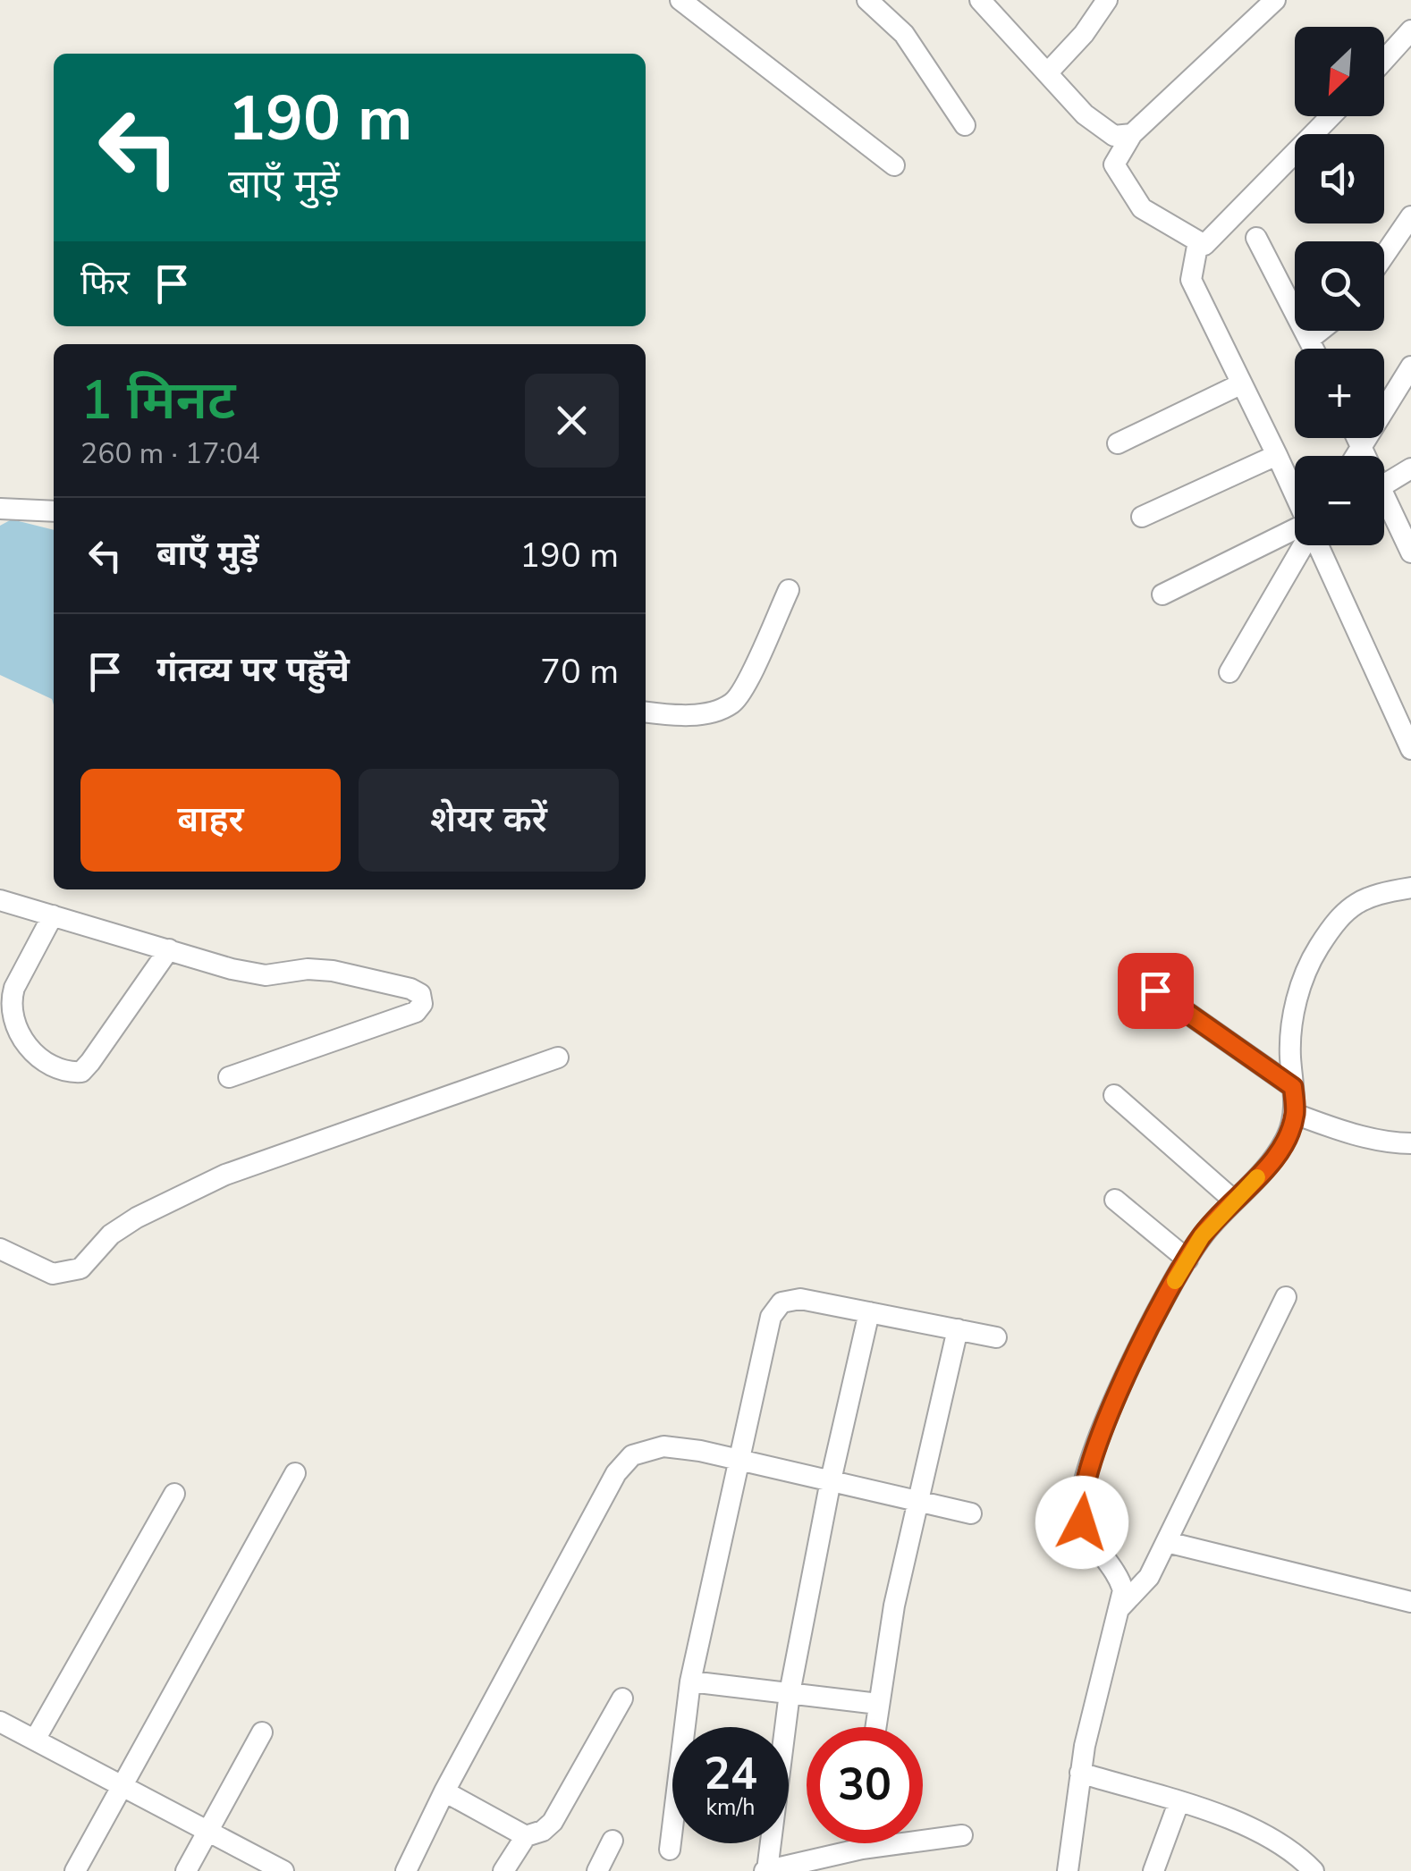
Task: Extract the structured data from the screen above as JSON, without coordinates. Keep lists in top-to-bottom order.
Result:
{
  "north": "bottom left",
  "page": {
    "map_buttons": ["+", "−"],
    "turn": ["190 m", "बाएँ मुड़ें"],
    "then": "फिर",
    "heading": ["1 मिनट", "260 m · 17:04"],
    "list": [
      {
        "name": "बाएँ मुड़ें",
        "value": "190 m"
      },
      {
        "name": "गंतव्य पर पहुँचे",
        "value": "70 m"
      }
    ],
    "buttons": ["बाहर", "शेयर करें"],
    "speed": "24 km/h",
    "limit": "30"
  }
}
